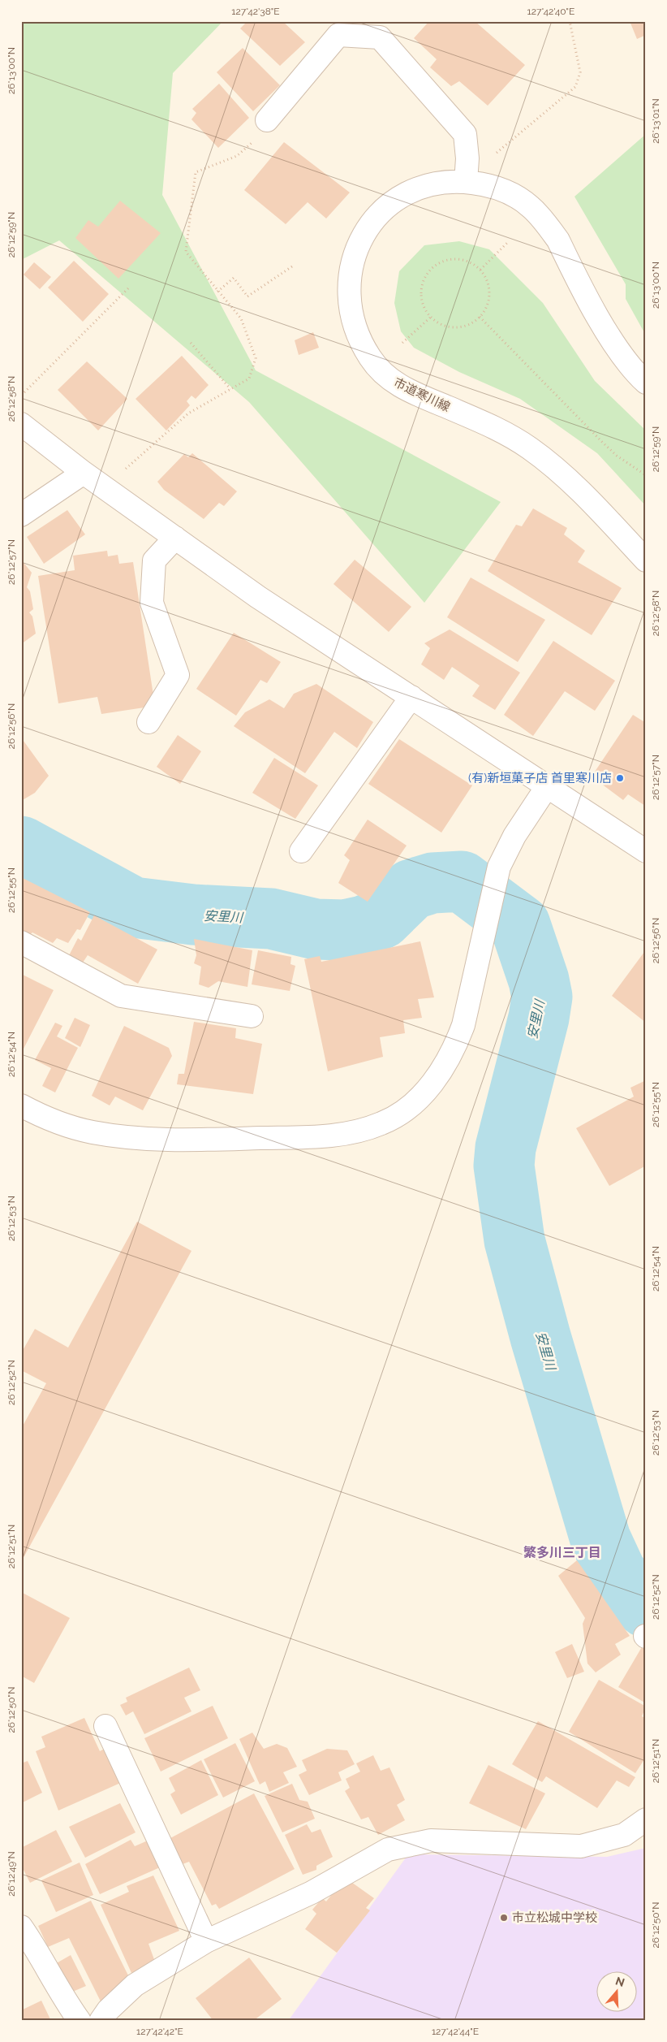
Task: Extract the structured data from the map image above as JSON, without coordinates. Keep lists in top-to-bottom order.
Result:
{
  "streets": {
    "street": ["市道寒川線"]
  },
  "districts": ["繁多川三丁目"],
  "water": ["安里川"],
  "places": ["(有)新垣菓子店 首里寒川店", "市立松城中学校"],
  "north": "top",
  "coordinates": [
    "127°42'38\"E",
    "127°42'40\"E",
    "26°13'00\"N",
    "26°13'01\"N",
    "26°12'59\"N",
    "26°12'58\"N",
    "26°12'57\"N",
    "26°12'56\"N",
    "26°12'55\"N",
    "26°12'54\"N",
    "26°12'53\"N",
    "26°12'52\"N",
    "26°12'51\"N",
    "26°12'50\"N",
    "26°12'49\"N",
    "127°42'42\"E",
    "127°42'44\"E"
  ]
}
